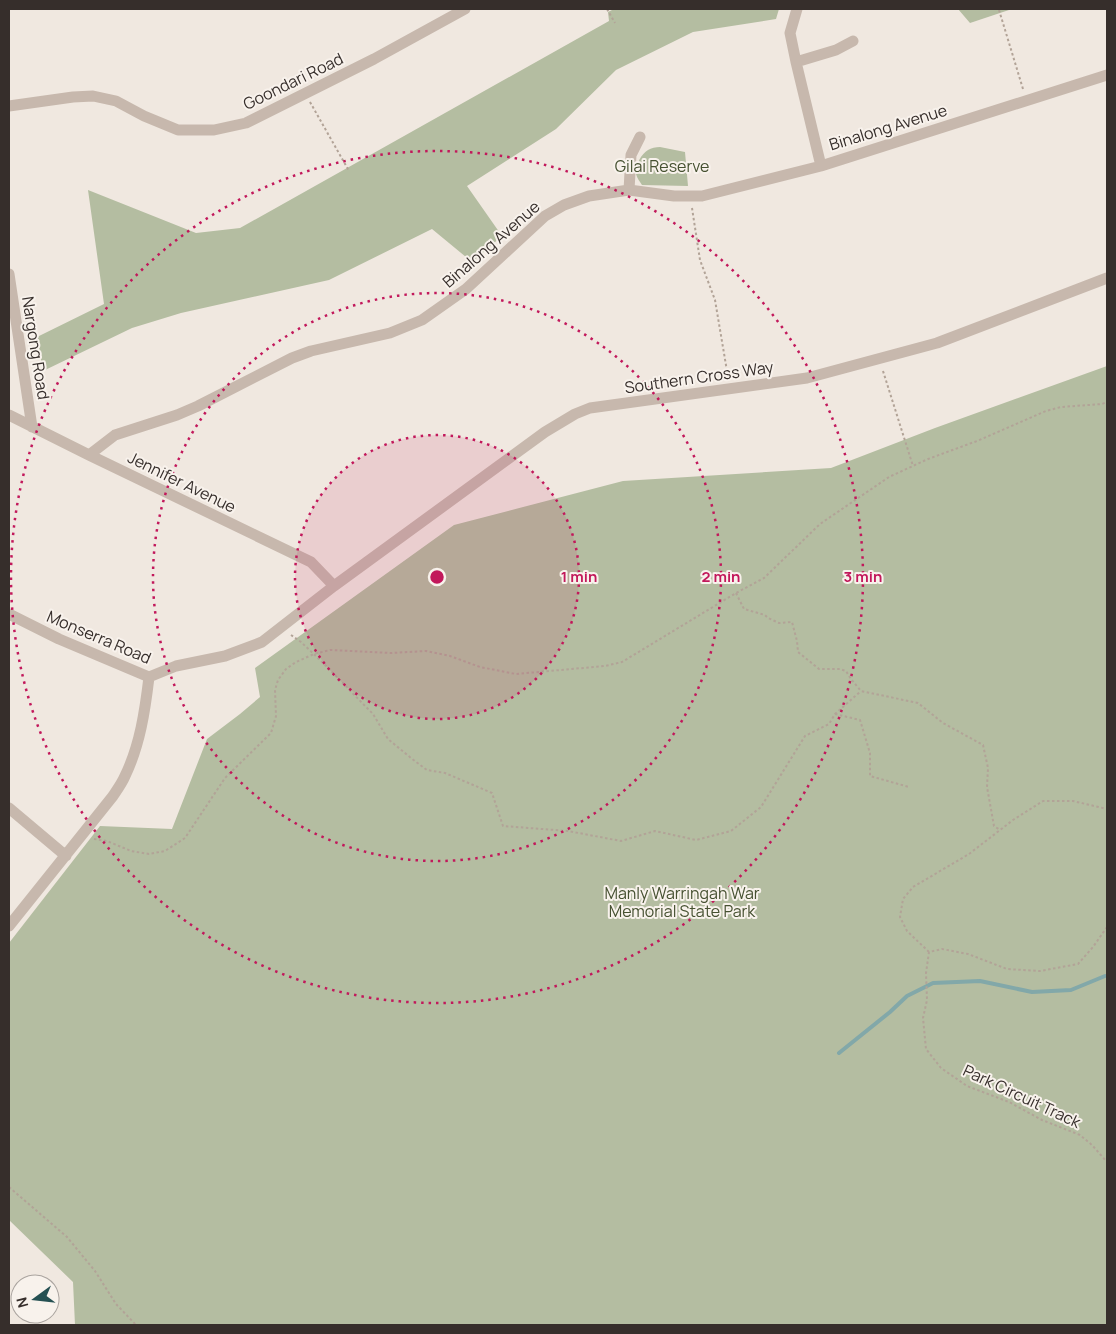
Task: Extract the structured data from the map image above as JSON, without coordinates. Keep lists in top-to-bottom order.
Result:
{
  "streets": {
    "street": [
      "Goondari Road",
      "Binalong Avenue",
      "Nargong Road",
      "Southern Cross Way",
      "Jennifer Avenue",
      "Monserra Road"
    ],
    "path": ["Park Circuit Track"]
  },
  "crossings": [
    ["Binalong Avenue", "Jennifer Avenue"],
    ["Nargong Road", "Jennifer Avenue"],
    ["Southern Cross Way", "Jennifer Avenue"],
    ["Southern Cross Way", "Monserra Road"],
    ["Jennifer Avenue", "Monserra Road"]
  ],
  "parks": ["Gilai Reserve", "Manly Warringah War Memorial State Park"],
  "north": "left",
  "rings": ["1 min", "2 min", "3 min"]
}
